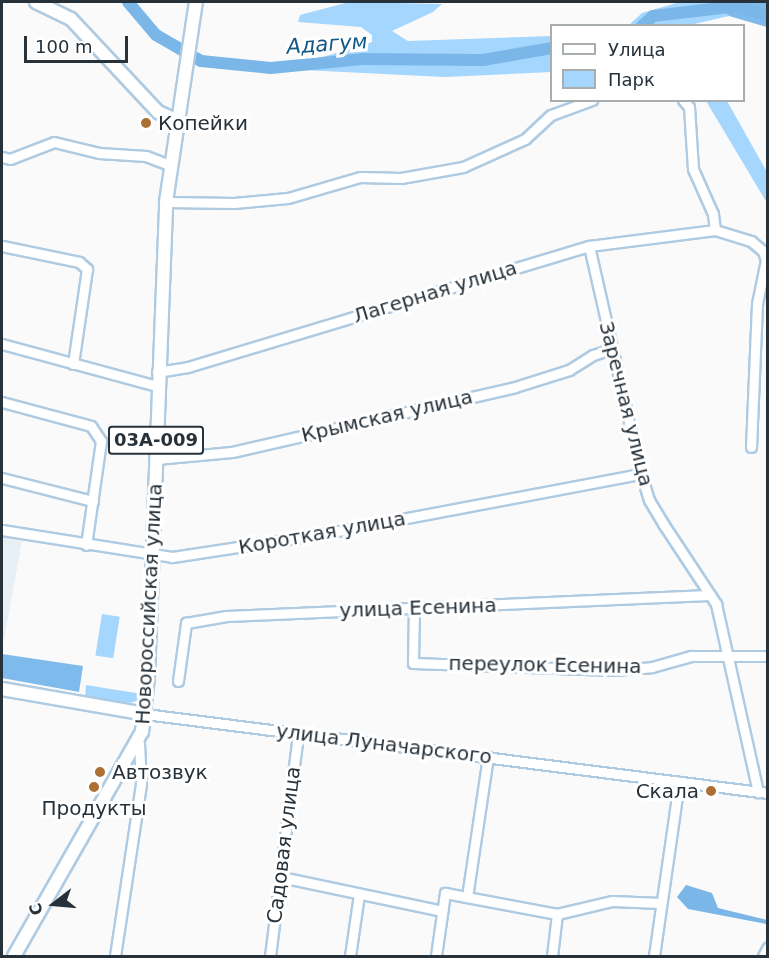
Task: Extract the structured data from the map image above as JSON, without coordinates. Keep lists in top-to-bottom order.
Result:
{
  "streets": {
    "main road": ["03А-009", "Новороссийская улица", "улица Луначарского"],
    "street": [
      "Лагерная улица",
      "Заречная улица",
      "Крымская улица",
      "Короткая улица",
      "улица Есенина",
      "переулок Есенина",
      "Садовая улица"
    ]
  },
  "crossings": [
    ["Лагерная улица", "Заречная улица"],
    ["Лагерная улица", "Новороссийская улица"],
    ["Заречная улица", "Крымская улица"],
    ["Заречная улица", "Короткая улица"],
    ["Заречная улица", "улица Есенина"],
    ["Заречная улица", "переулок Есенина"],
    ["Заречная улица", "улица Луначарского"],
    ["Крымская улица", "Новороссийская улица"],
    ["03А-009", "Новороссийская улица"],
    ["Короткая улица", "Новороссийская улица"],
    ["Новороссийская улица", "улица Луначарского"],
    ["улица Есенина", "переулок Есенина"],
    ["улица Луначарского", "Садовая улица"]
  ],
  "water": ["Адагум"],
  "places": [
    "Копейки",
    "Автозвук",
    "Продукты",
    "Скала"
  ],
  "legend": ["Улица", "Парк"],
  "scale_bar": "100 m",
  "north": "left"
}
